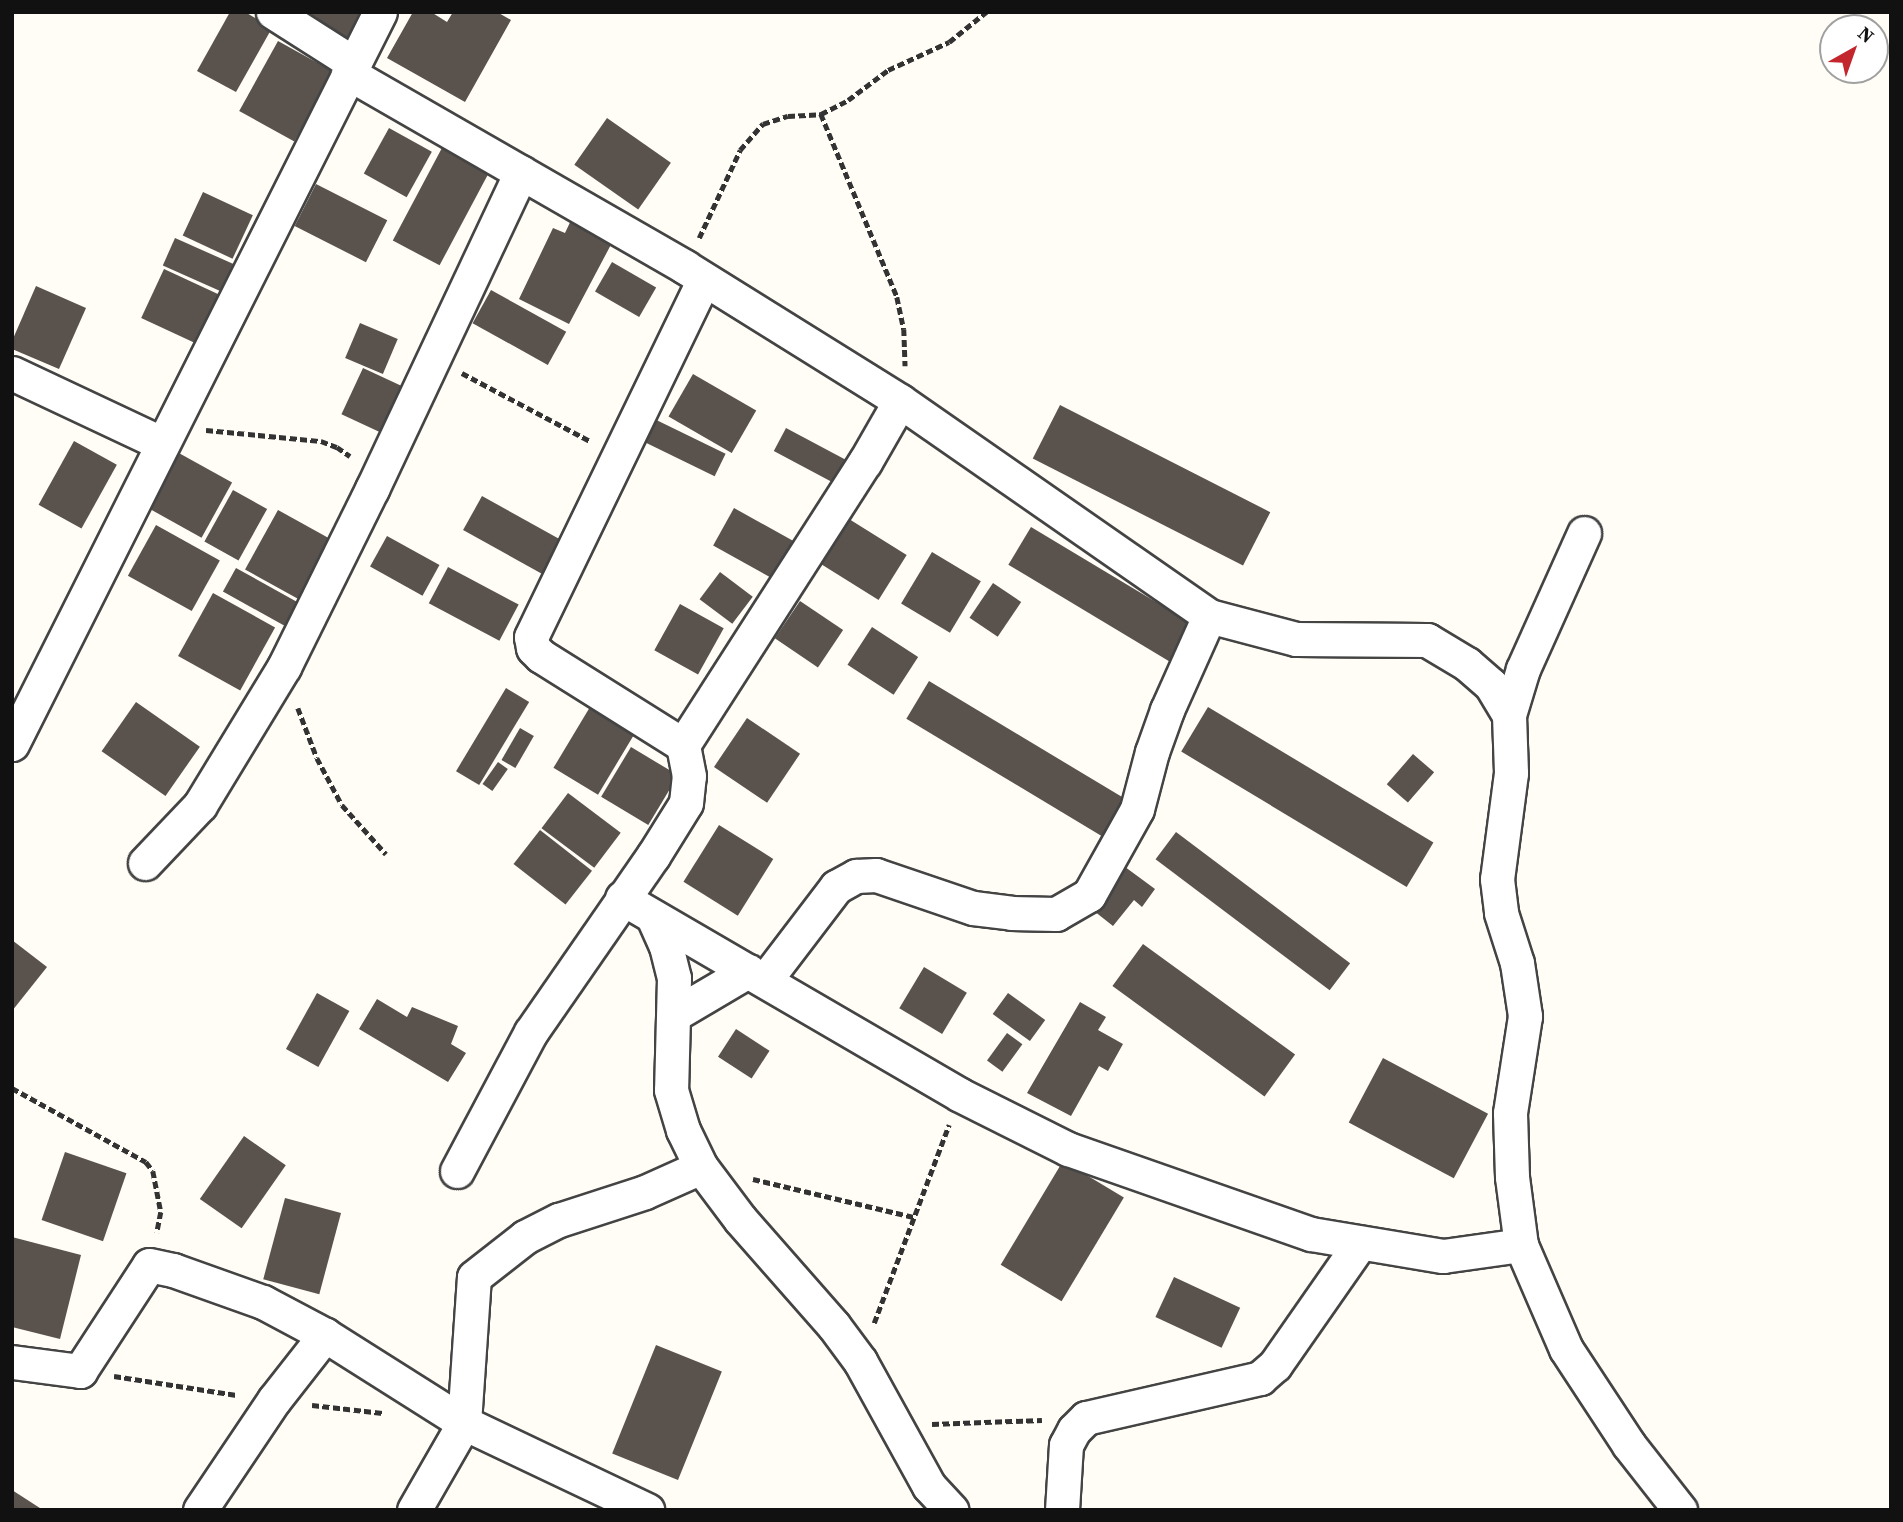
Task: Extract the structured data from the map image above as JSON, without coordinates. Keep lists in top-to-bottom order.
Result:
{
  "north": "top right"
}
